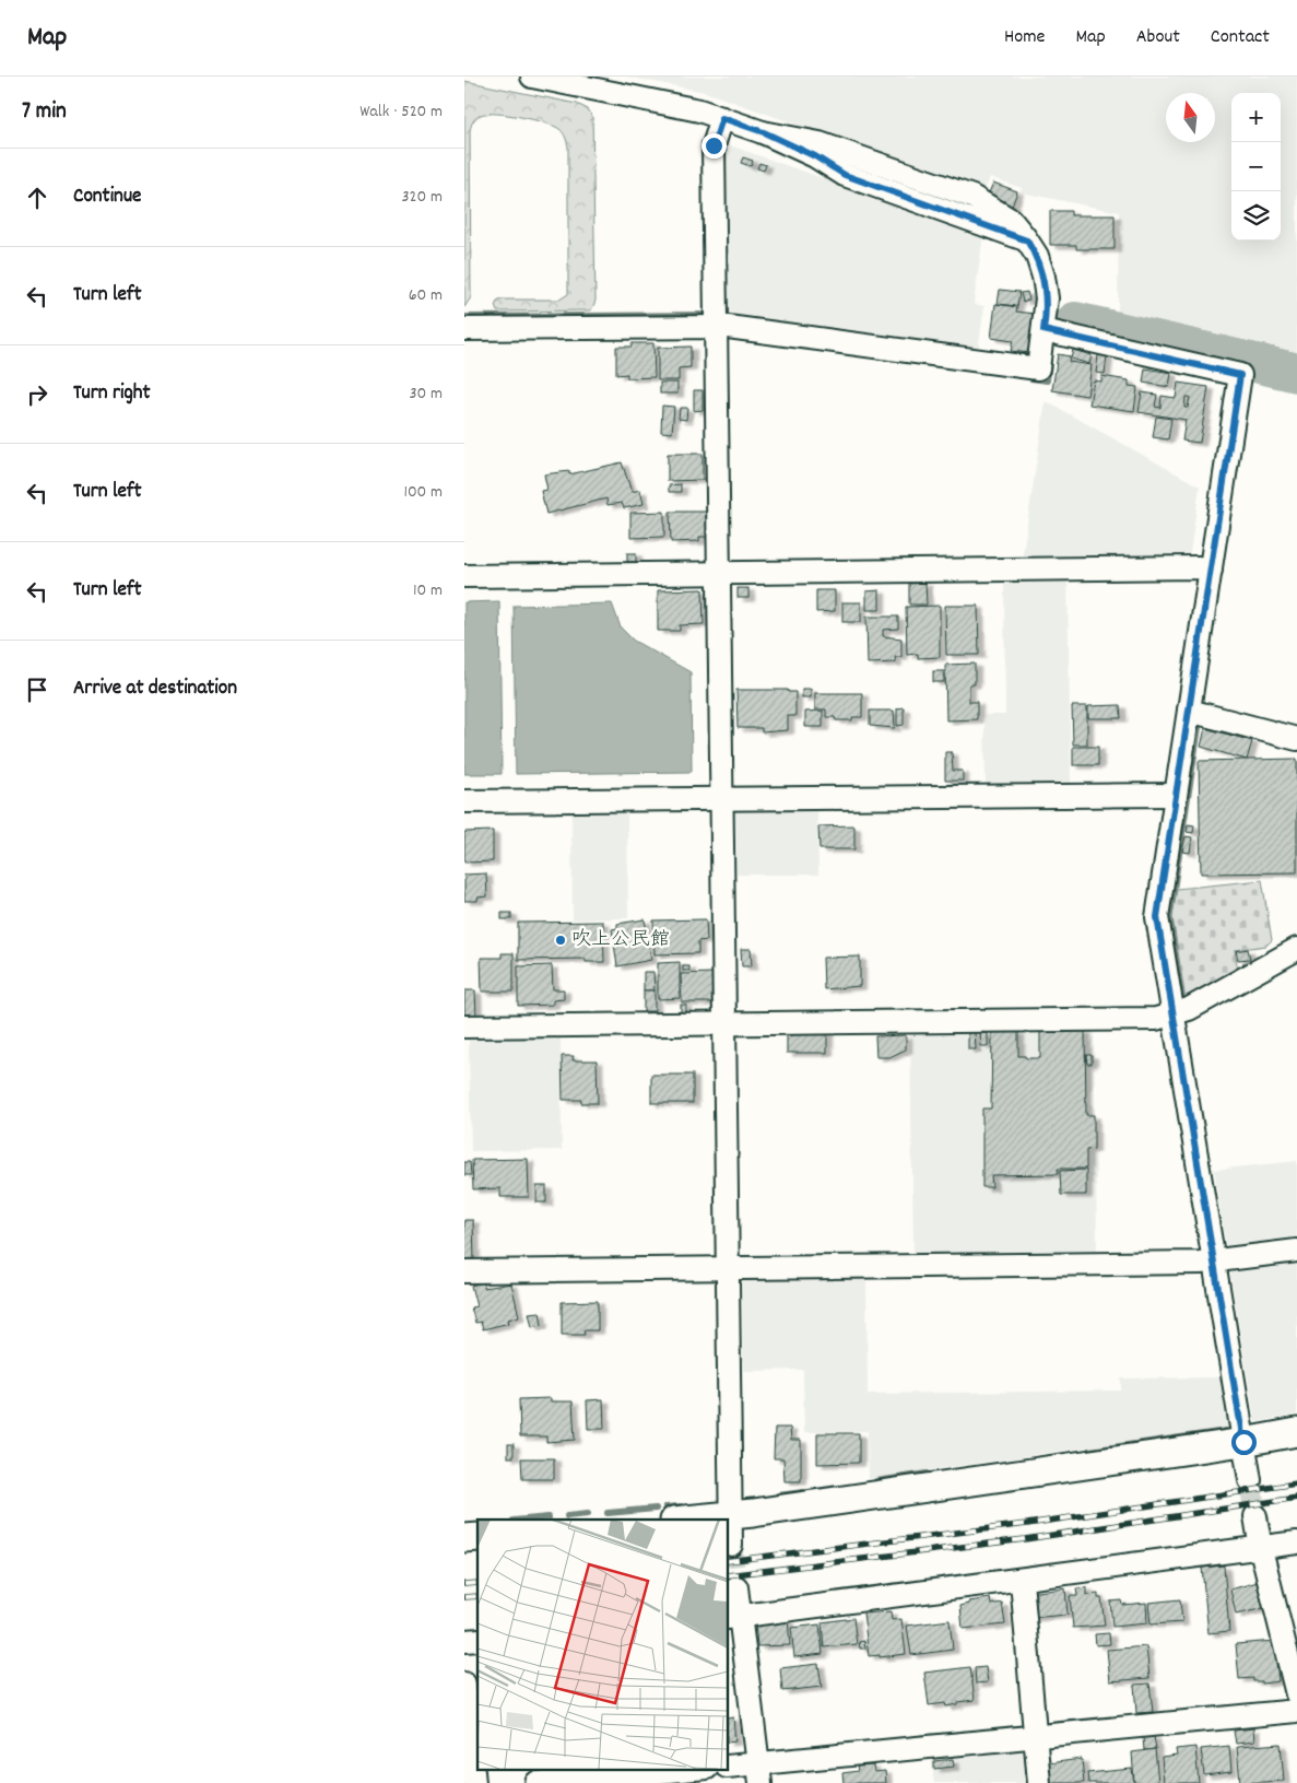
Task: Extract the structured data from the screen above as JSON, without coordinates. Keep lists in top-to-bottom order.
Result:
{
  "places": ["吹上公民館"],
  "north": "top",
  "page": {
    "header": "Map",
    "nav": [
      "Home",
      "Map",
      "About",
      "Contact"
    ],
    "heading": ["7 min", "Walk · 520 m"],
    "map_buttons": ["+", "−"],
    "list": [
      ["Continue", "320 m"],
      ["Turn left", "60 m"],
      ["Turn right", "30 m"],
      ["Turn left", "100 m"],
      ["Turn left", "10 m"],
      "Arrive at destination"
    ]
  }
}
